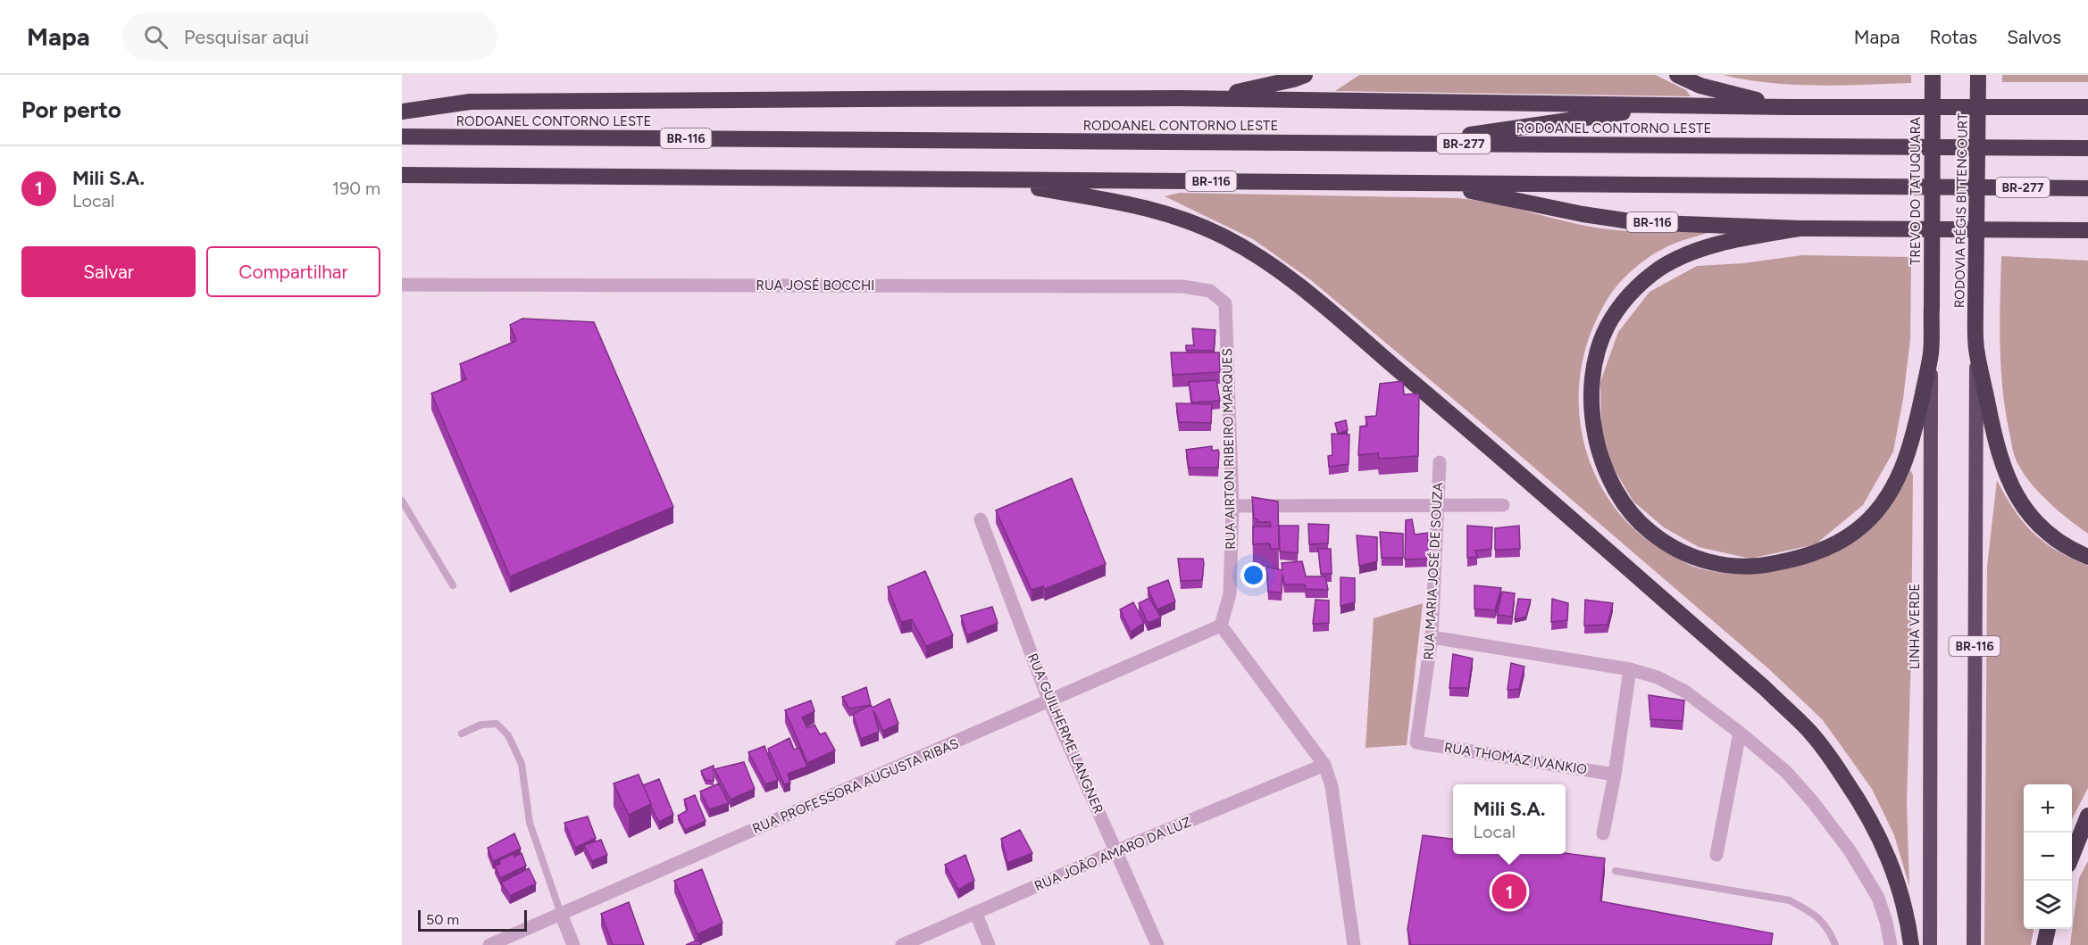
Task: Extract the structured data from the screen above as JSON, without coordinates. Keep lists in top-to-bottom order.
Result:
{
  "streets": {
    "highway": [
      "RODOANEL CONTORNO LESTE",
      "BR-116",
      "BR-277",
      "TREVO DO TATUQUARA",
      "RODOVIA RÉGIS BITTENCOURT",
      "LINHA VERDE"
    ],
    "street": [
      "RUA JOSÉ BOCCHI",
      "RUA AIRTON RIBEIRO MARQUES",
      "RUA MARIA JOSÉ DE SOUZA",
      "RUA GUILHERME LANGNER",
      "RUA THOMAZ IVANKIO",
      "RUA PROFESSORA AUGUSTA RIBAS",
      "RUA JOÃO AMARO DA LUZ"
    ]
  },
  "crossings": [
    ["BR-116", "BR-277"],
    ["BR-116", "RODOVIA RÉGIS BITTENCOURT"],
    ["TREVO DO TATUQUARA", "LINHA VERDE"],
    ["RUA JOSÉ BOCCHI", "RUA AIRTON RIBEIRO MARQUES"],
    ["RUA AIRTON RIBEIRO MARQUES", "RUA PROFESSORA AUGUSTA RIBAS"],
    ["RUA MARIA JOSÉ DE SOUZA", "RUA THOMAZ IVANKIO"],
    ["RUA GUILHERME LANGNER", "RUA PROFESSORA AUGUSTA RIBAS"],
    ["RUA GUILHERME LANGNER", "RUA JOÃO AMARO DA LUZ"]
  ],
  "scale_bar": "50 m",
  "page": {
    "header": "Mapa",
    "search": "Pesquisar aqui",
    "nav": ["Mapa", "Rotas", "Salvos"],
    "heading": "Por perto",
    "list": [
      {
        "mark": "1",
        "name": "Mili S.A.",
        "note": "Local",
        "value": "190 m"
      }
    ],
    "buttons": ["Salvar", "Compartilhar"],
    "map_buttons": ["+", "−"],
    "popup": ["Mili S.A.", "Local"],
    "pins": "1",
    "scale": "50 m"
  }
}
